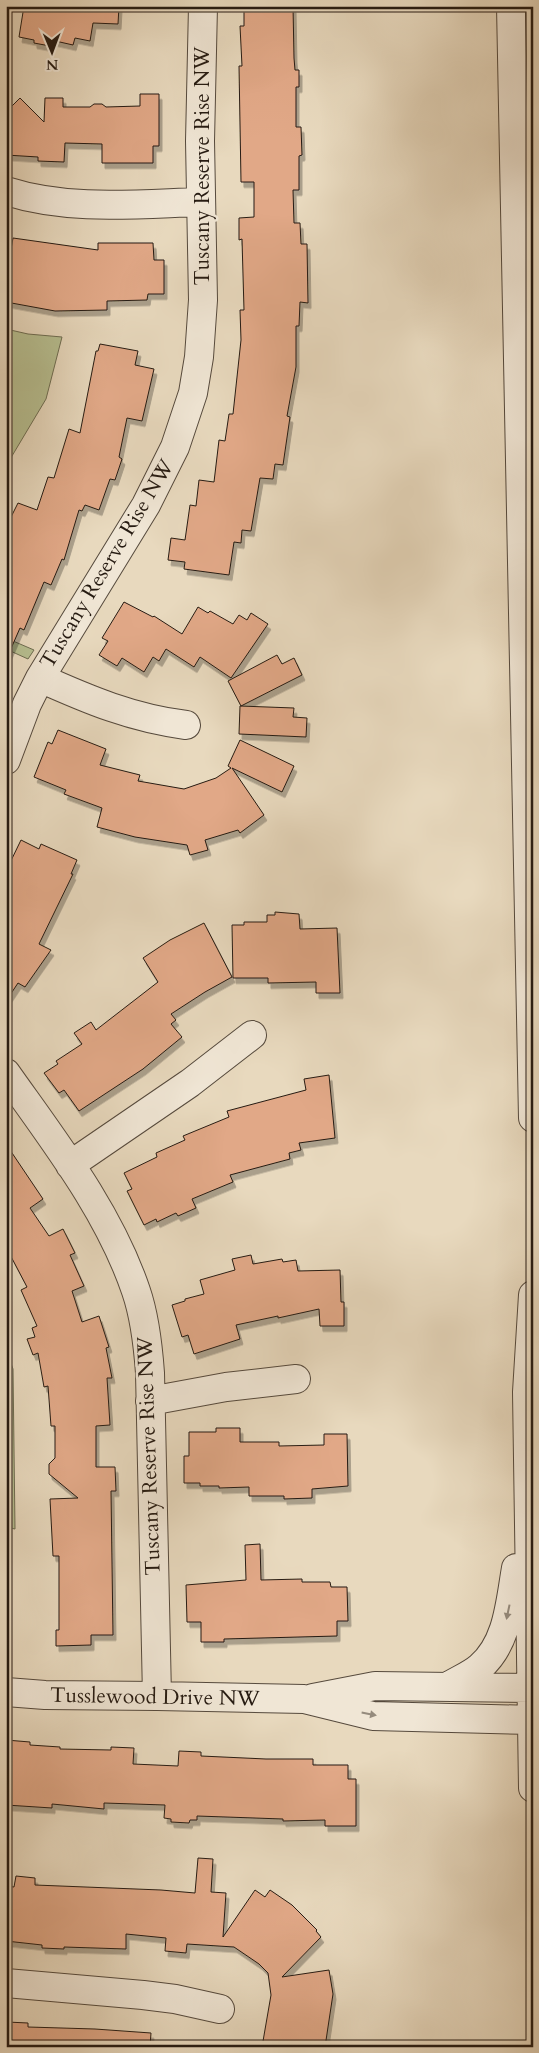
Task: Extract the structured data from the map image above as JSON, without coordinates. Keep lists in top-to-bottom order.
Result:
{
  "streets": {
    "street": ["Tuscany Reserve Rise NW", "Tusslewood Drive NW"]
  },
  "crossings": [
    ["Tuscany Reserve Rise NW", "Tusslewood Drive NW"]
  ],
  "north": "bottom"
}
